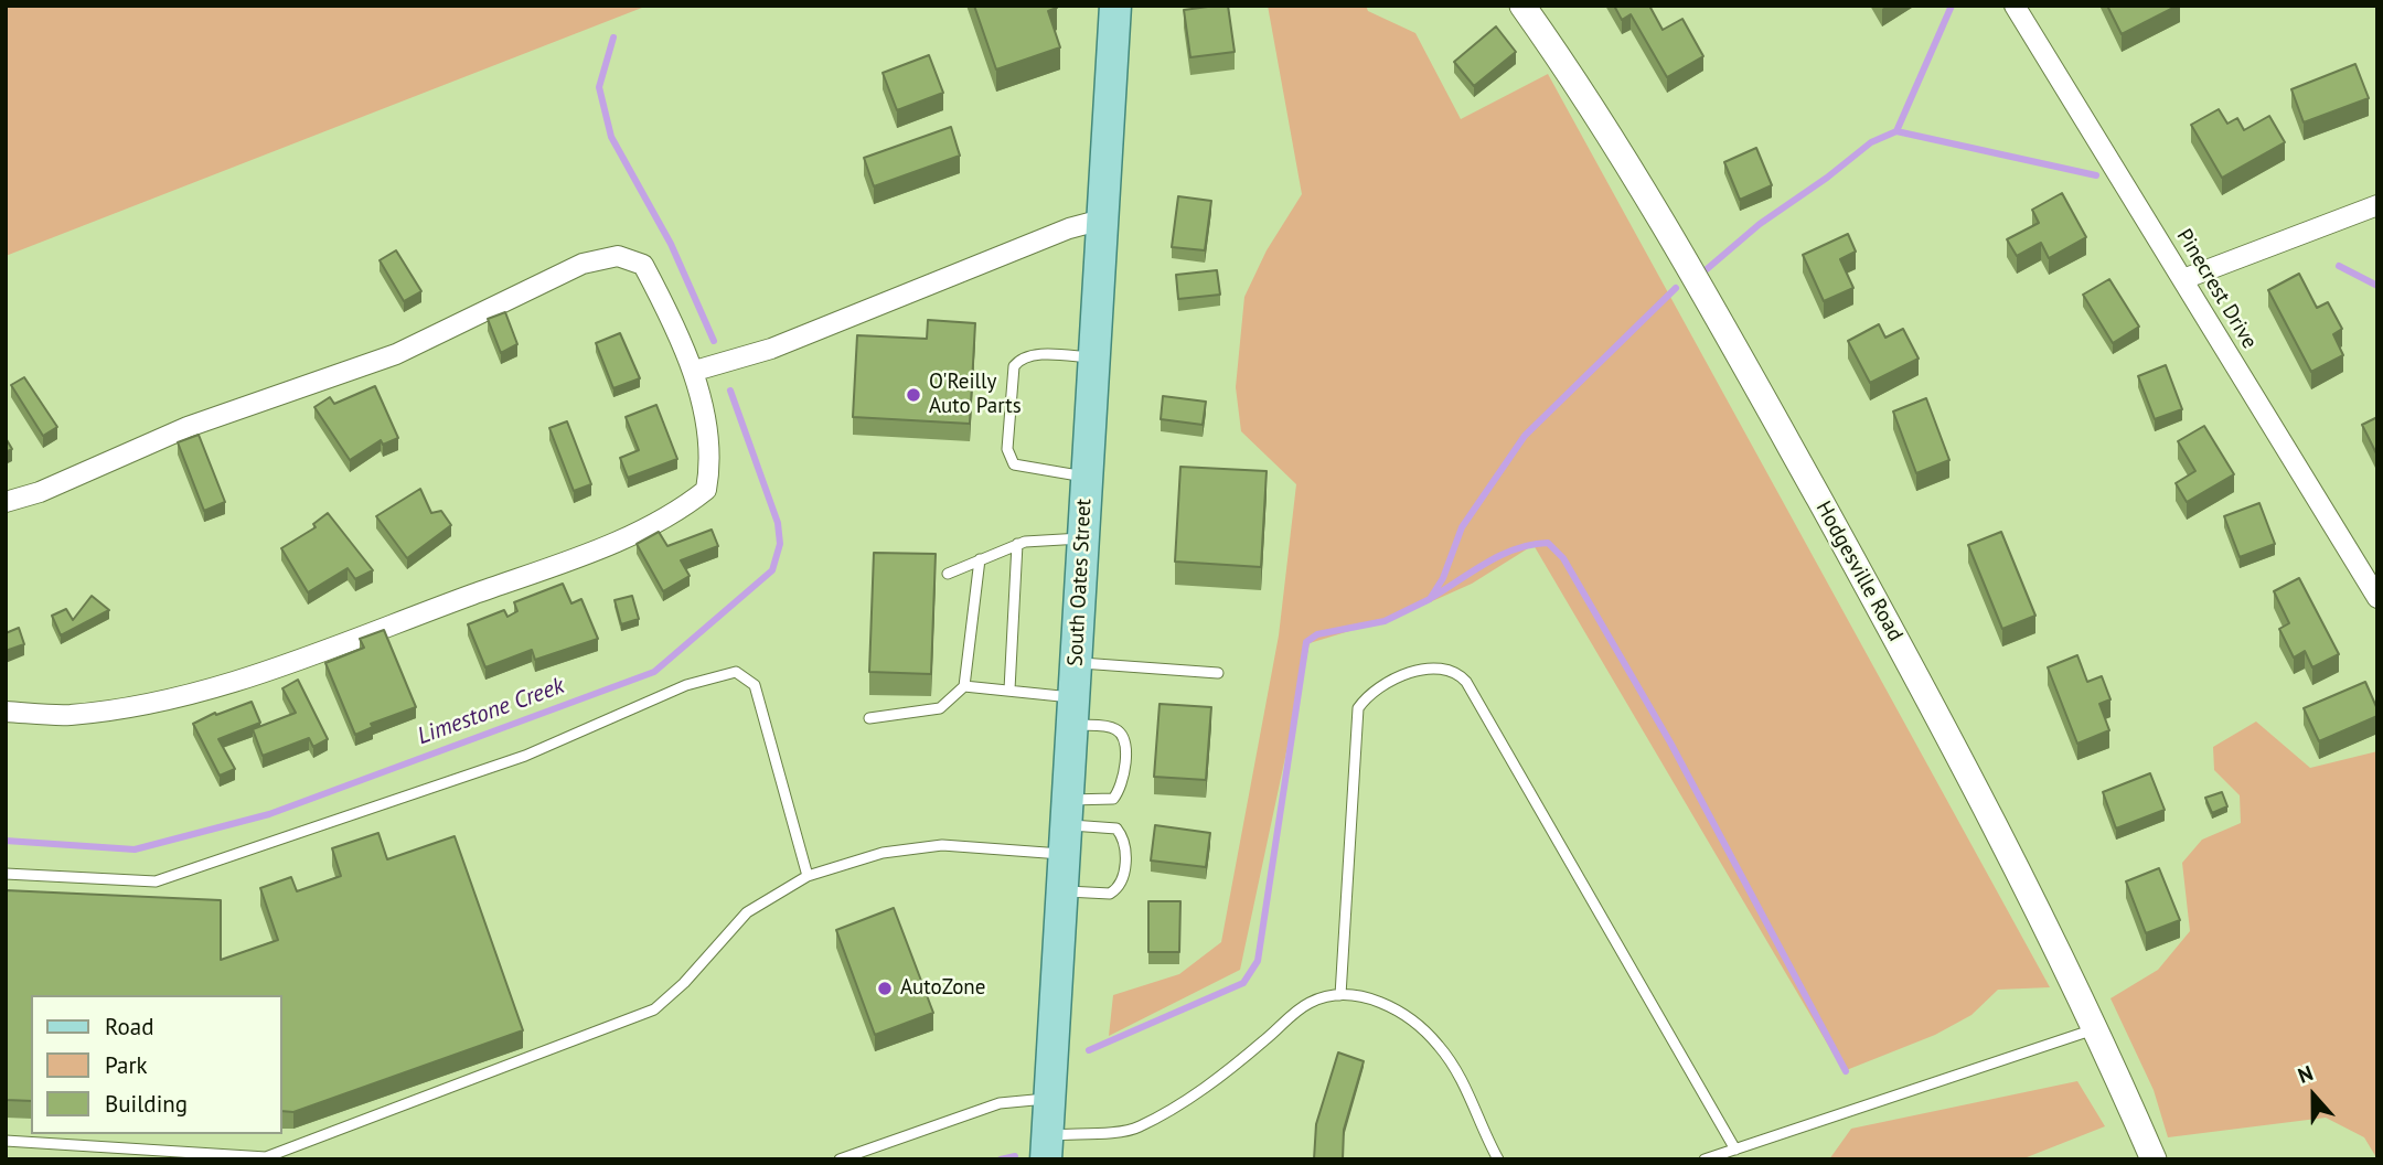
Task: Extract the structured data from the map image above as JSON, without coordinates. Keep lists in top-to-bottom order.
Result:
{
  "streets": {
    "main road": ["South Oates Street"],
    "street": ["Pinecrest Drive", "Hodgesville Road"]
  },
  "water": ["Limestone Creek"],
  "places": ["O'Reilly Auto Parts", "AutoZone"],
  "legend": ["Road", "Park", "Building"],
  "north": "top"
}
